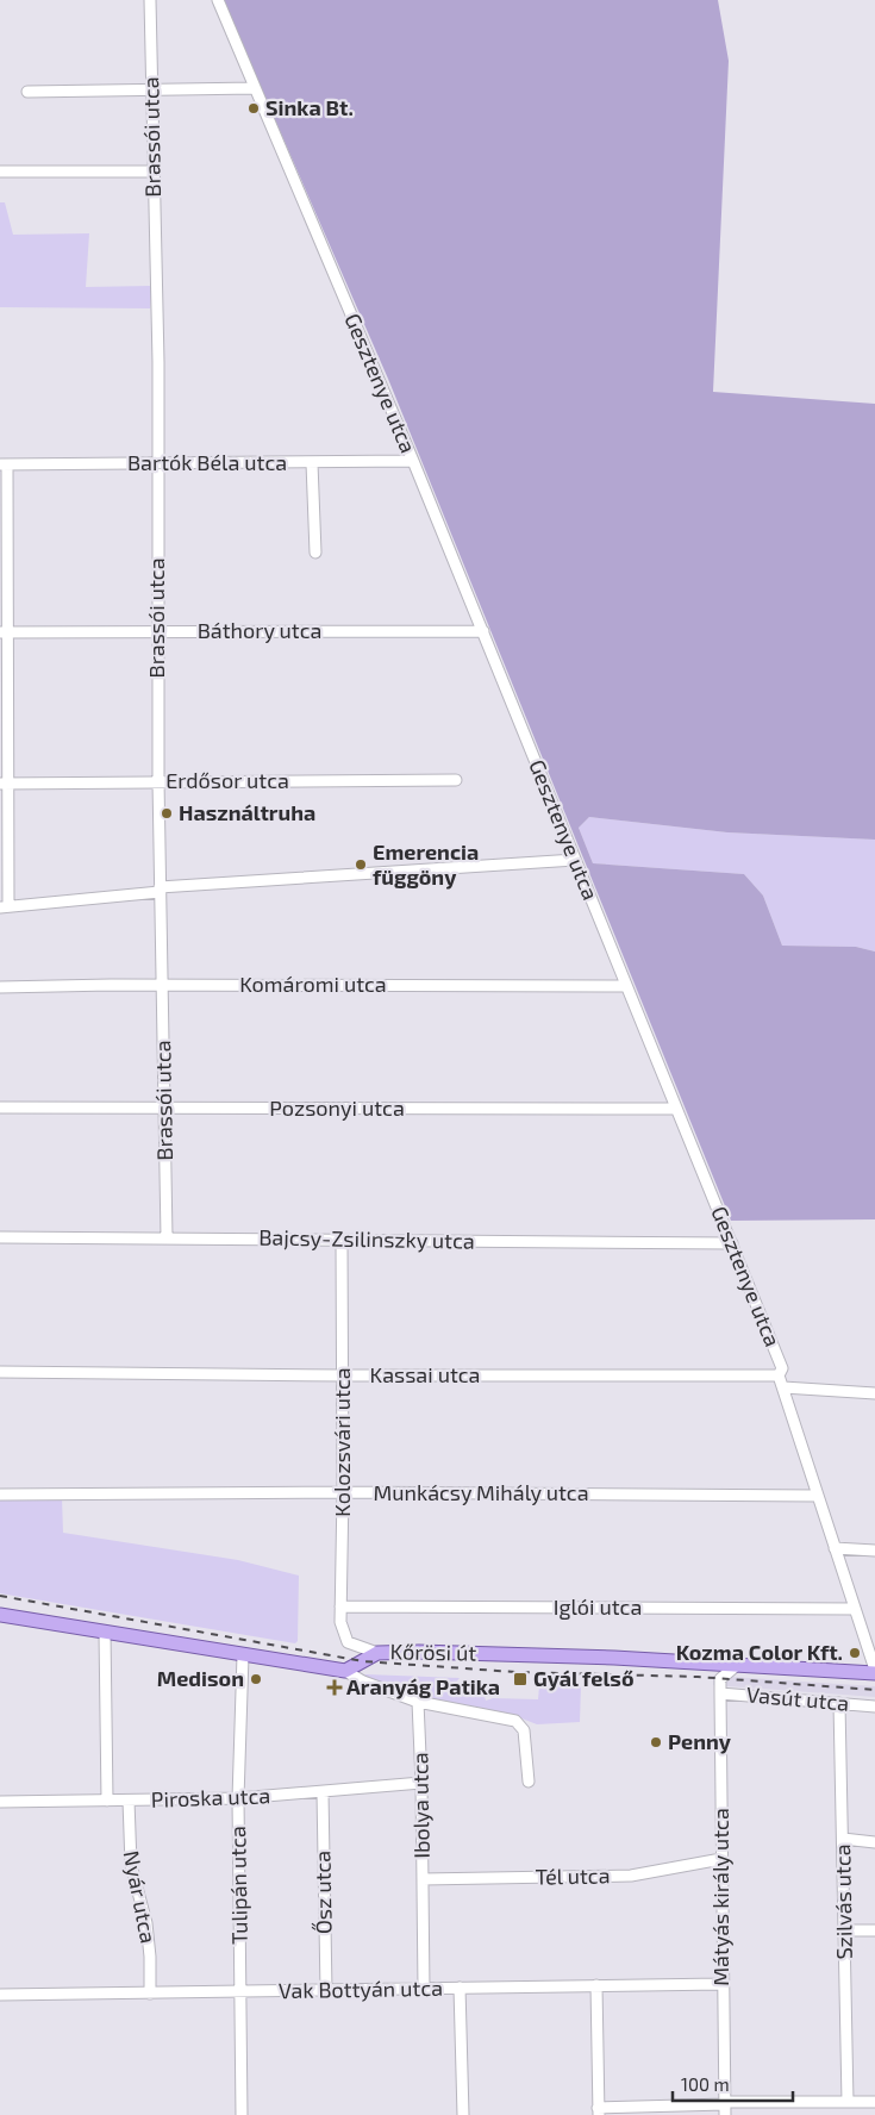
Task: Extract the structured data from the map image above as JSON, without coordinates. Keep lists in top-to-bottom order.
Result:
{
  "streets": {
    "main road": ["Kőrösi út"],
    "street": [
      "Brassói utca",
      "Gesztenye utca",
      "Bartók Béla utca",
      "Báthory utca",
      "Erdősor utca",
      "Komáromi utca",
      "Pozsonyi utca",
      "Bajcsy-Zsilinszky utca",
      "Kassai utca",
      "Kolozsvári utca",
      "Munkácsy Mihály utca",
      "Iglói utca",
      "Vasút utca",
      "Piroska utca",
      "Ibolya utca",
      "Tél utca",
      "Tulipán utca",
      "Ősz utca",
      "Nyár utca",
      "Mátyás király utca",
      "Szilvás utca",
      "Vak Bottyán utca"
    ]
  },
  "crossings": [
    ["Brassói utca", "Bartók Béla utca"],
    ["Brassói utca", "Báthory utca"],
    ["Brassói utca", "Erdősor utca"],
    ["Brassói utca", "Komáromi utca"],
    ["Brassói utca", "Pozsonyi utca"],
    ["Brassói utca", "Bajcsy-Zsilinszky utca"],
    ["Gesztenye utca", "Bartók Béla utca"],
    ["Gesztenye utca", "Báthory utca"],
    ["Gesztenye utca", "Komáromi utca"],
    ["Gesztenye utca", "Pozsonyi utca"],
    ["Gesztenye utca", "Bajcsy-Zsilinszky utca"],
    ["Gesztenye utca", "Kassai utca"],
    ["Gesztenye utca", "Munkácsy Mihály utca"],
    ["Gesztenye utca", "Iglói utca"],
    ["Gesztenye utca", "Kőrösi út"],
    ["Bajcsy-Zsilinszky utca", "Kolozsvári utca"],
    ["Kassai utca", "Kolozsvári utca"],
    ["Kolozsvári utca", "Munkácsy Mihály utca"],
    ["Kolozsvári utca", "Iglói utca"],
    ["Kolozsvári utca", "Kőrösi út"],
    ["Vasút utca", "Mátyás király utca"],
    ["Vasút utca", "Szilvás utca"],
    ["Piroska utca", "Ibolya utca"],
    ["Piroska utca", "Tulipán utca"],
    ["Piroska utca", "Ősz utca"],
    ["Piroska utca", "Nyár utca"],
    ["Ibolya utca", "Tél utca"],
    ["Ibolya utca", "Vak Bottyán utca"],
    ["Tél utca", "Mátyás király utca"],
    ["Tulipán utca", "Vak Bottyán utca"],
    ["Ősz utca", "Vak Bottyán utca"],
    ["Nyár utca", "Vak Bottyán utca"],
    ["Mátyás király utca", "Vak Bottyán utca"]
  ],
  "places": {
    "other": [
      "Sinka Bt.",
      "Használtruha",
      "Emerencia függöny",
      "Kozma Color Kft.",
      "Medison",
      "Penny"
    ],
    "transit": ["Gyál felső"],
    "health": ["Aranyág Patika"]
  },
  "scale_bar": "100 m"
}
